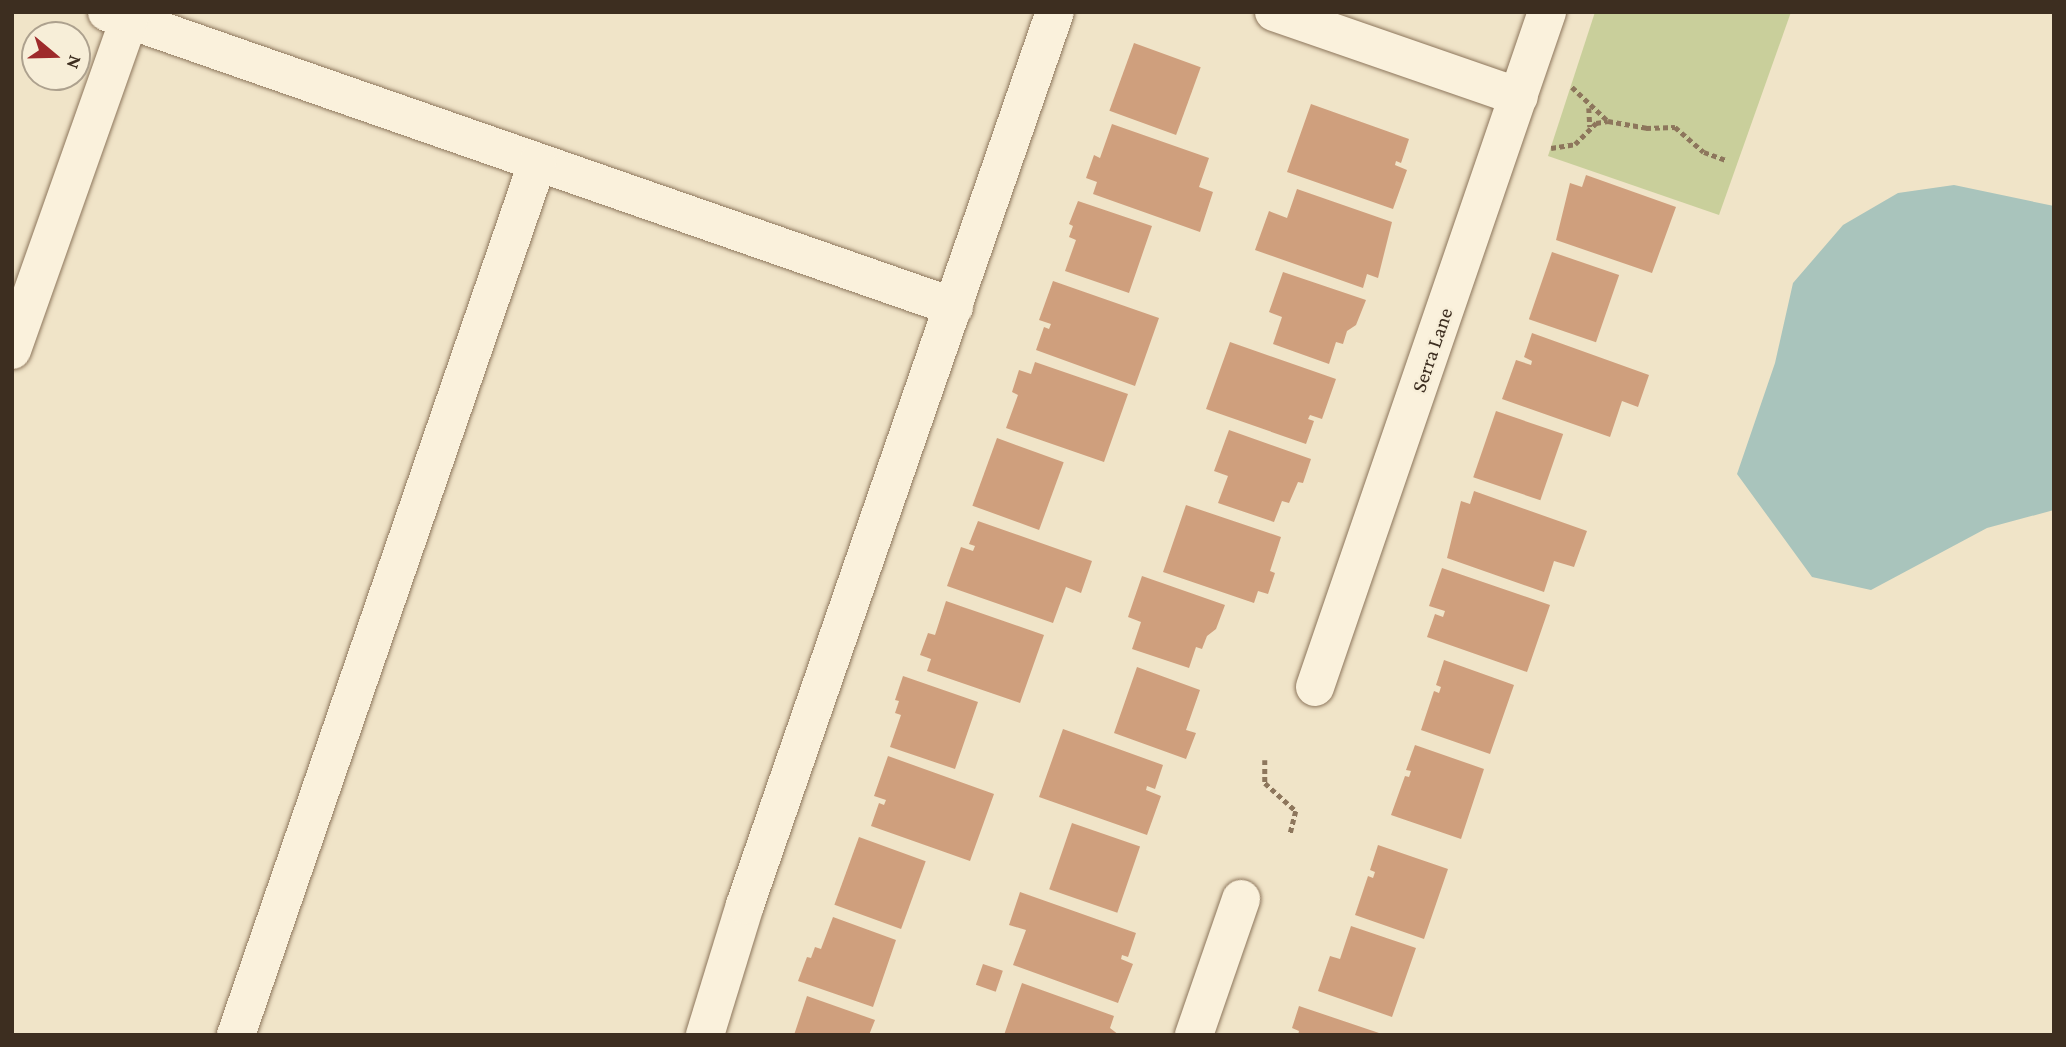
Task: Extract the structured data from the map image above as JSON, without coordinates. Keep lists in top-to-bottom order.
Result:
{
  "streets": {
    "street": ["Serra Lane"]
  },
  "north": "right"
}
